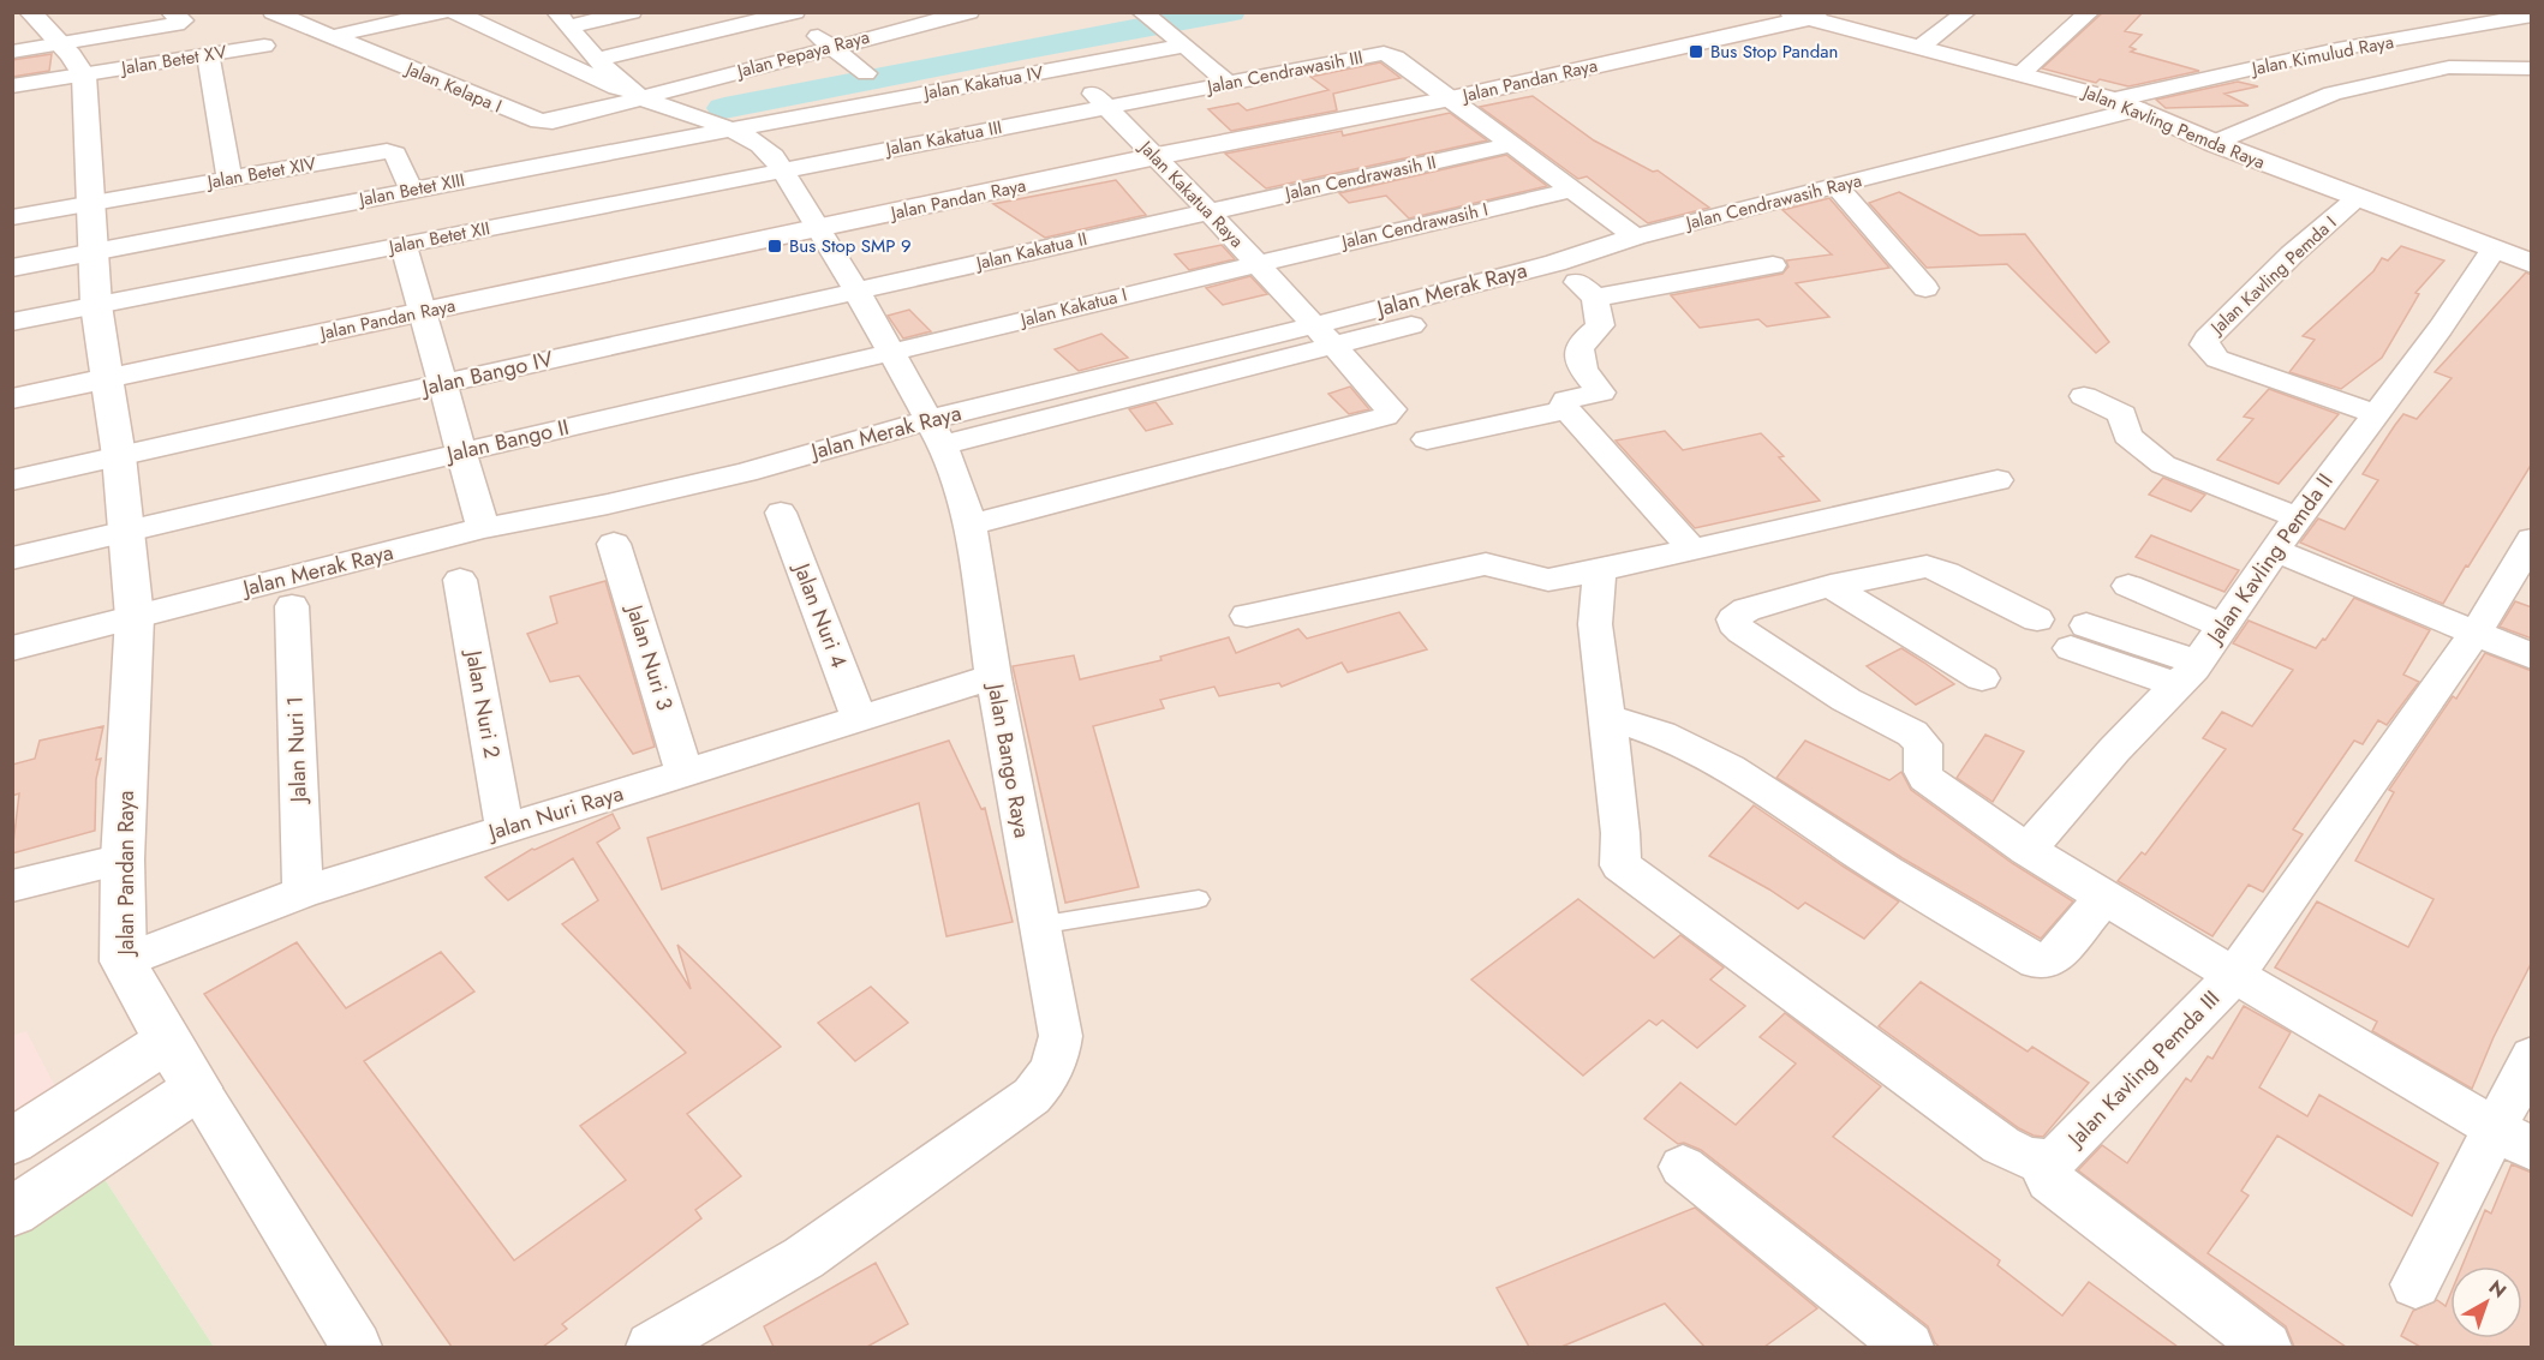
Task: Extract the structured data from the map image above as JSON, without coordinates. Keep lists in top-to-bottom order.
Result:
{
  "streets": {
    "street": [
      "Jalan Pepaya Raya",
      "Jalan Kimulud Raya",
      "Jalan Betet XV",
      "Jalan Cendrawasih III",
      "Jalan Pandan Raya",
      "Jalan Kakatua IV",
      "Jalan Kelapa I",
      "Jalan Kavling Pemda Raya",
      "Jalan Kakatua III",
      "Jalan Betet XIV",
      "Jalan Cendrawasih II",
      "Jalan Betet XIII",
      "Jalan Kakatua Raya",
      "Jalan Cendrawasih Raya",
      "Jalan Cendrawasih I",
      "Jalan Betet XII",
      "Jalan Kakatua II",
      "Jalan Kavling Pemda I",
      "Jalan Merak Raya",
      "Jalan Kakatua I",
      "Jalan Bango IV",
      "Jalan Bango II",
      "Jalan Kavling Pemda II",
      "Jalan Nuri 4",
      "Jalan Nuri 3",
      "Jalan Nuri 2",
      "Jalan Nuri 1",
      "Jalan Bango Raya",
      "Jalan Nuri Raya",
      "Jalan Kavling Pemda III"
    ]
  },
  "crossings": [
    ["Jalan Pepaya Raya", "Jalan Kelapa I"],
    ["Jalan Pepaya Raya", "Jalan Bango Raya"],
    ["Jalan Kimulud Raya", "Jalan Kavling Pemda Raya"],
    ["Jalan Kimulud Raya", "Jalan Cendrawasih Raya"],
    ["Jalan Betet XV", "Jalan Pandan Raya"],
    ["Jalan Cendrawasih III", "Jalan Pandan Raya"],
    ["Jalan Cendrawasih III", "Jalan Kakatua III"],
    ["Jalan Cendrawasih III", "Jalan Kakatua Raya"],
    ["Jalan Pandan Raya", "Jalan Kavling Pemda Raya"],
    ["Jalan Pandan Raya", "Jalan Betet XIV"],
    ["Jalan Pandan Raya", "Jalan Betet XIII"],
    ["Jalan Pandan Raya", "Jalan Kakatua Raya"],
    ["Jalan Pandan Raya", "Jalan Betet XII"],
    ["Jalan Pandan Raya", "Jalan Merak Raya"],
    ["Jalan Pandan Raya", "Jalan Bango IV"],
    ["Jalan Pandan Raya", "Jalan Bango II"],
    ["Jalan Pandan Raya", "Jalan Bango Raya"],
    ["Jalan Pandan Raya", "Jalan Nuri Raya"],
    ["Jalan Kakatua IV", "Jalan Betet XIII"],
    ["Jalan Kakatua IV", "Jalan Kakatua Raya"],
    ["Jalan Kakatua IV", "Jalan Bango Raya"],
    ["Jalan Kelapa I", "Jalan Bango Raya"],
    ["Jalan Kavling Pemda Raya", "Jalan Cendrawasih Raya"],
    ["Jalan Kavling Pemda Raya", "Jalan Kavling Pemda I"],
    ["Jalan Kavling Pemda Raya", "Jalan Kavling Pemda II"],
    ["Jalan Kakatua III", "Jalan Kakatua Raya"],
    ["Jalan Kakatua III", "Jalan Betet XII"],
    ["Jalan Kakatua III", "Jalan Bango Raya"],
    ["Jalan Betet XIV", "Jalan Betet XIII"],
    ["Jalan Cendrawasih II", "Jalan Kakatua Raya"],
    ["Jalan Cendrawasih II", "Jalan Kakatua II"],
    ["Jalan Betet XIII", "Jalan Bango Raya"],
    ["Jalan Kakatua Raya", "Jalan Cendrawasih I"],
    ["Jalan Kakatua Raya", "Jalan Kakatua II"],
    ["Jalan Kakatua Raya", "Jalan Merak Raya"],
    ["Jalan Kakatua Raya", "Jalan Kakatua I"],
    ["Jalan Kakatua Raya", "Jalan Bango Raya"],
    ["Jalan Cendrawasih Raya", "Jalan Merak Raya"],
    ["Jalan Cendrawasih I", "Jalan Kakatua I"],
    ["Jalan Betet XII", "Jalan Bango Raya"],
    ["Jalan Kakatua II", "Jalan Bango IV"],
    ["Jalan Kakatua II", "Jalan Bango Raya"],
    ["Jalan Kavling Pemda I", "Jalan Kavling Pemda II"],
    ["Jalan Merak Raya", "Jalan Bango Raya"],
    ["Jalan Kakatua I", "Jalan Bango II"],
    ["Jalan Kakatua I", "Jalan Bango Raya"],
    ["Jalan Bango IV", "Jalan Bango Raya"],
    ["Jalan Bango II", "Jalan Bango Raya"],
    ["Jalan Nuri 4", "Jalan Nuri Raya"],
    ["Jalan Nuri 3", "Jalan Nuri Raya"],
    ["Jalan Nuri 2", "Jalan Nuri Raya"],
    ["Jalan Nuri 1", "Jalan Nuri Raya"],
    ["Jalan Bango Raya", "Jalan Nuri Raya"]
  ],
  "places": {
    "transit": ["Bus Stop Pandan", "Bus Stop SMP 9"]
  },
  "north": "top right"
}
